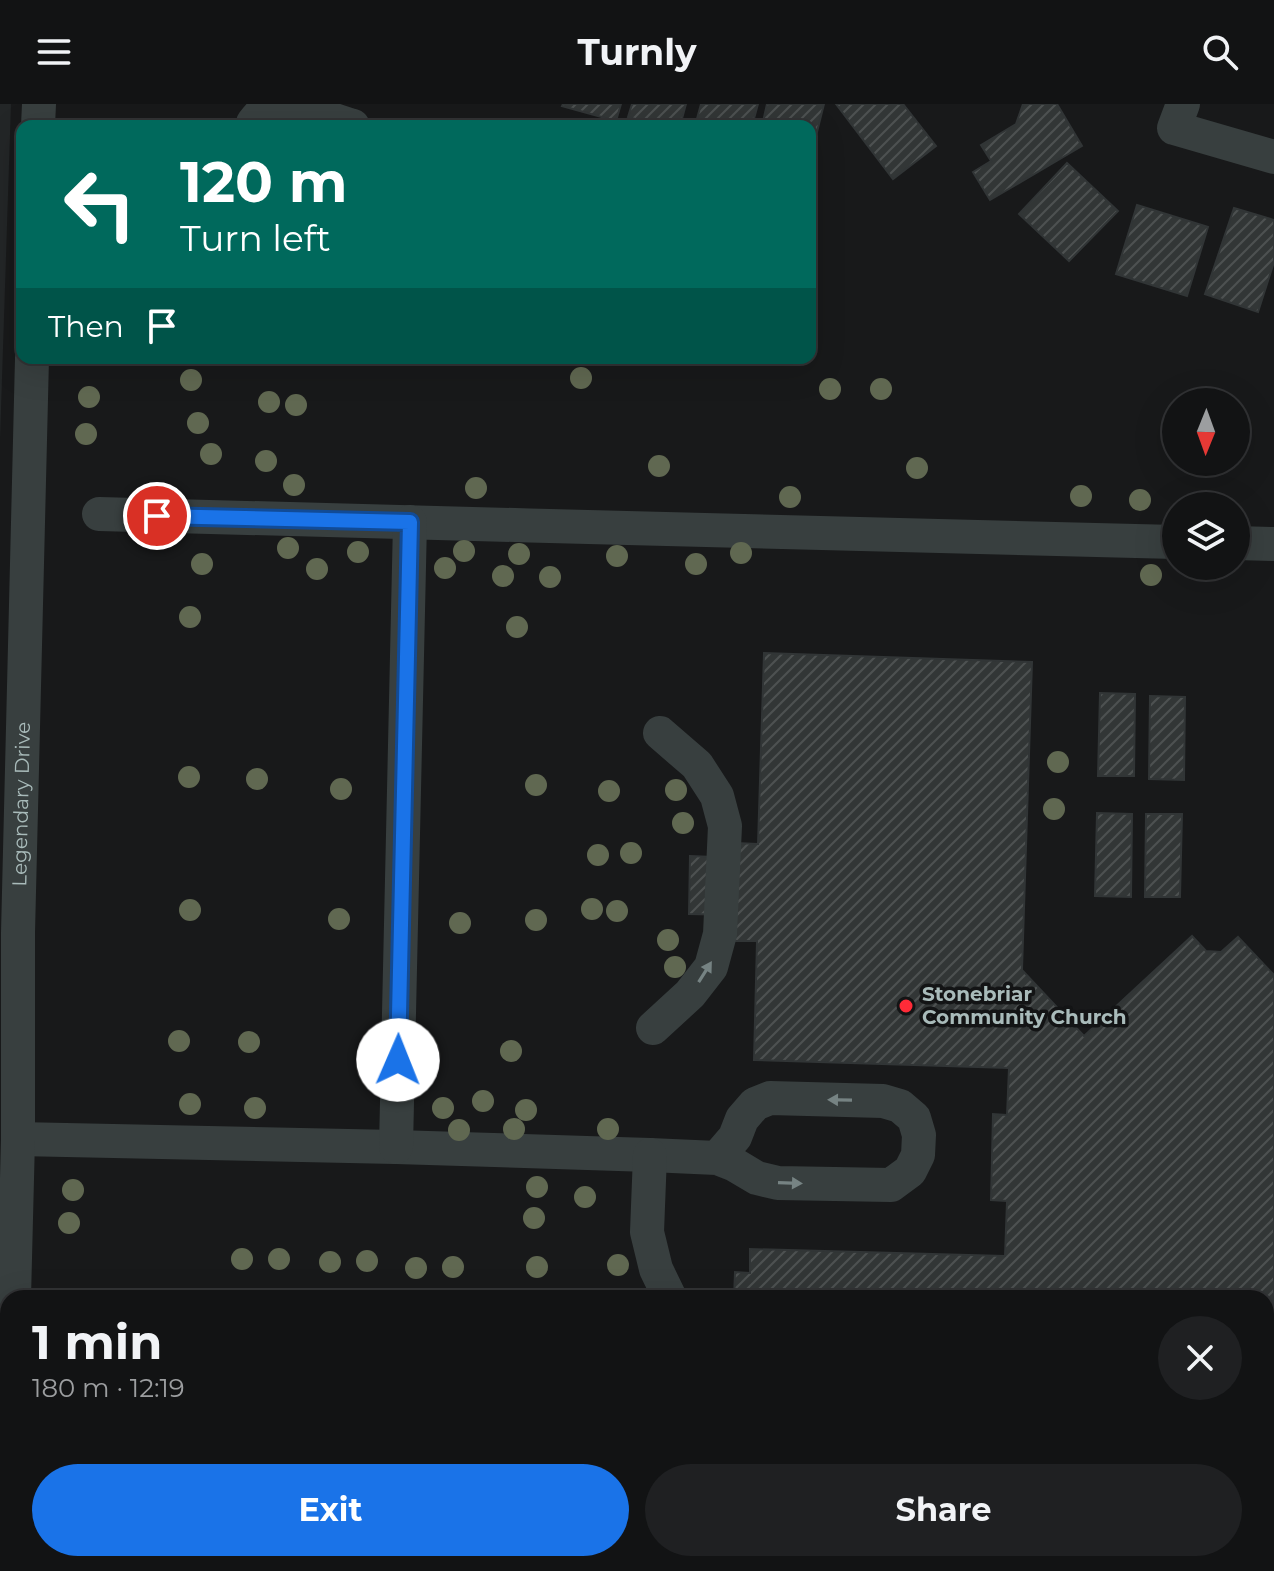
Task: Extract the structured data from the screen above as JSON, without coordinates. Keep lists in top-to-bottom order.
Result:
{
  "streets": {
    "street": ["Legendary Drive"]
  },
  "places": ["Stonebriar Community Church"],
  "north": "bottom",
  "page": {
    "header": "Turnly",
    "turn": ["120 m", "Turn left"],
    "then": "Then",
    "heading": ["1 min", "180 m · 12:19"],
    "buttons": ["Exit", "Share"]
  }
}
